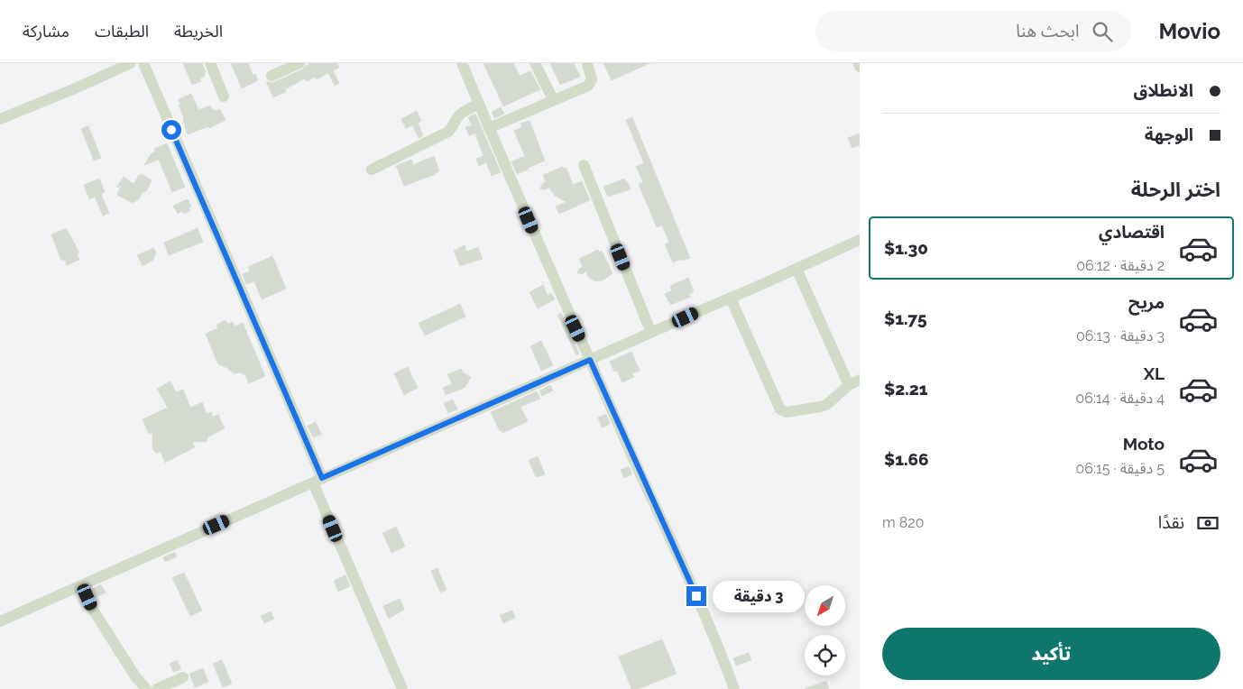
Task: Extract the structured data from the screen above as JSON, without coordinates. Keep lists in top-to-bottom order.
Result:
{
  "north": "bottom left",
  "page": {
    "header": "Movio",
    "search": "ابحث هنا",
    "nav": ["الخريطة", "الطبقات", "مشاركة"],
    "banner": ["الانطلاق", "الوجهة"],
    "heading": "اختر الرحلة",
    "list": [
      {
        "name": "اقتصادي",
        "note": "2 دقيقة · 06:12",
        "value": "$1.30"
      },
      {
        "name": "مريح",
        "note": "3 دقيقة · 06:13",
        "value": "$1.75"
      },
      {
        "name": "XL",
        "note": "4 دقيقة · 06:14",
        "value": "$2.21"
      },
      {
        "name": "Moto",
        "note": "5 دقيقة · 06:15",
        "value": "$1.66"
      }
    ],
    "pay": ["نقدًا", "820 m"],
    "bubble": "3 دقيقة",
    "buttons": "تأكيد"
  }
}
